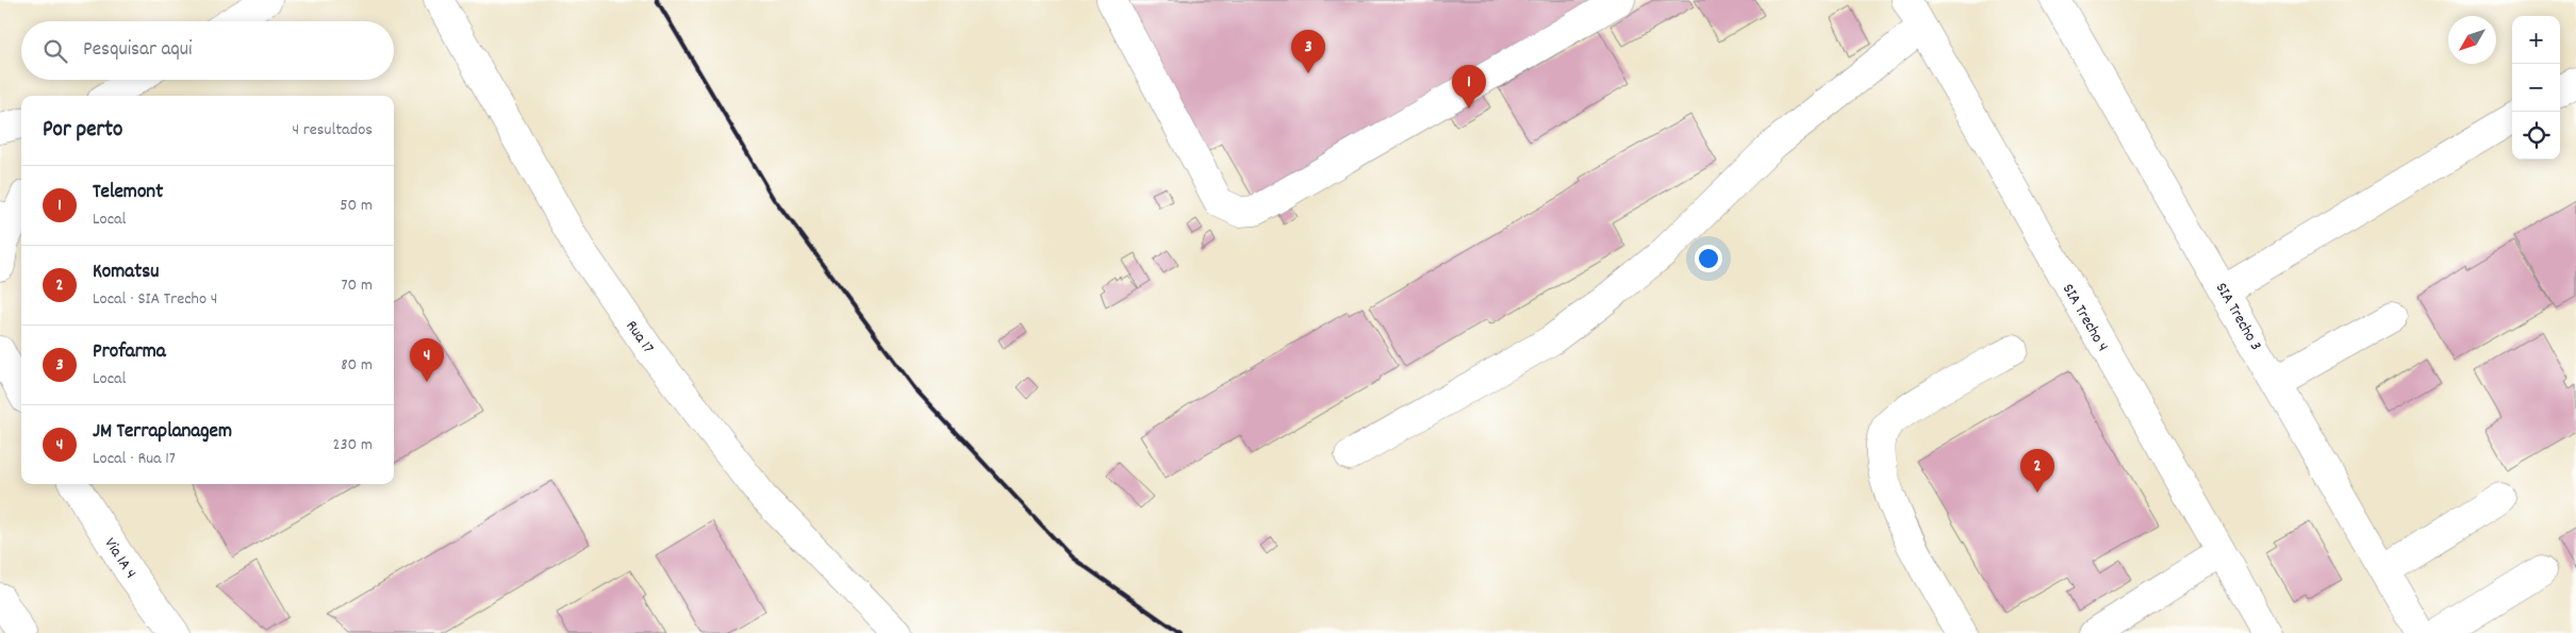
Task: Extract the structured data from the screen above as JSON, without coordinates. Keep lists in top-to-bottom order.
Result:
{
  "streets": {
    "main road": [
      "SIA Trecho 3",
      "SIA Trecho 4",
      "Rua 17",
      "Via 1A 4"
    ]
  },
  "north": "bottom left",
  "page": {
    "map_buttons": ["+", "−"],
    "search": "Pesquisar aqui",
    "pins": [
      "3",
      "1",
      "4",
      "2"
    ],
    "heading": ["Por perto", "4 resultados"],
    "list": [
      {
        "mark": "1",
        "name": "Telemont",
        "note": "Local",
        "value": "50 m"
      },
      {
        "mark": "2",
        "name": "Komatsu",
        "note": "Local · SIA Trecho 4",
        "value": "70 m"
      },
      {
        "mark": "3",
        "name": "Profarma",
        "note": "Local",
        "value": "80 m"
      },
      {
        "mark": "4",
        "name": "JM Terraplanagem",
        "note": "Local · Rua 17",
        "value": "230 m"
      }
    ]
  }
}
